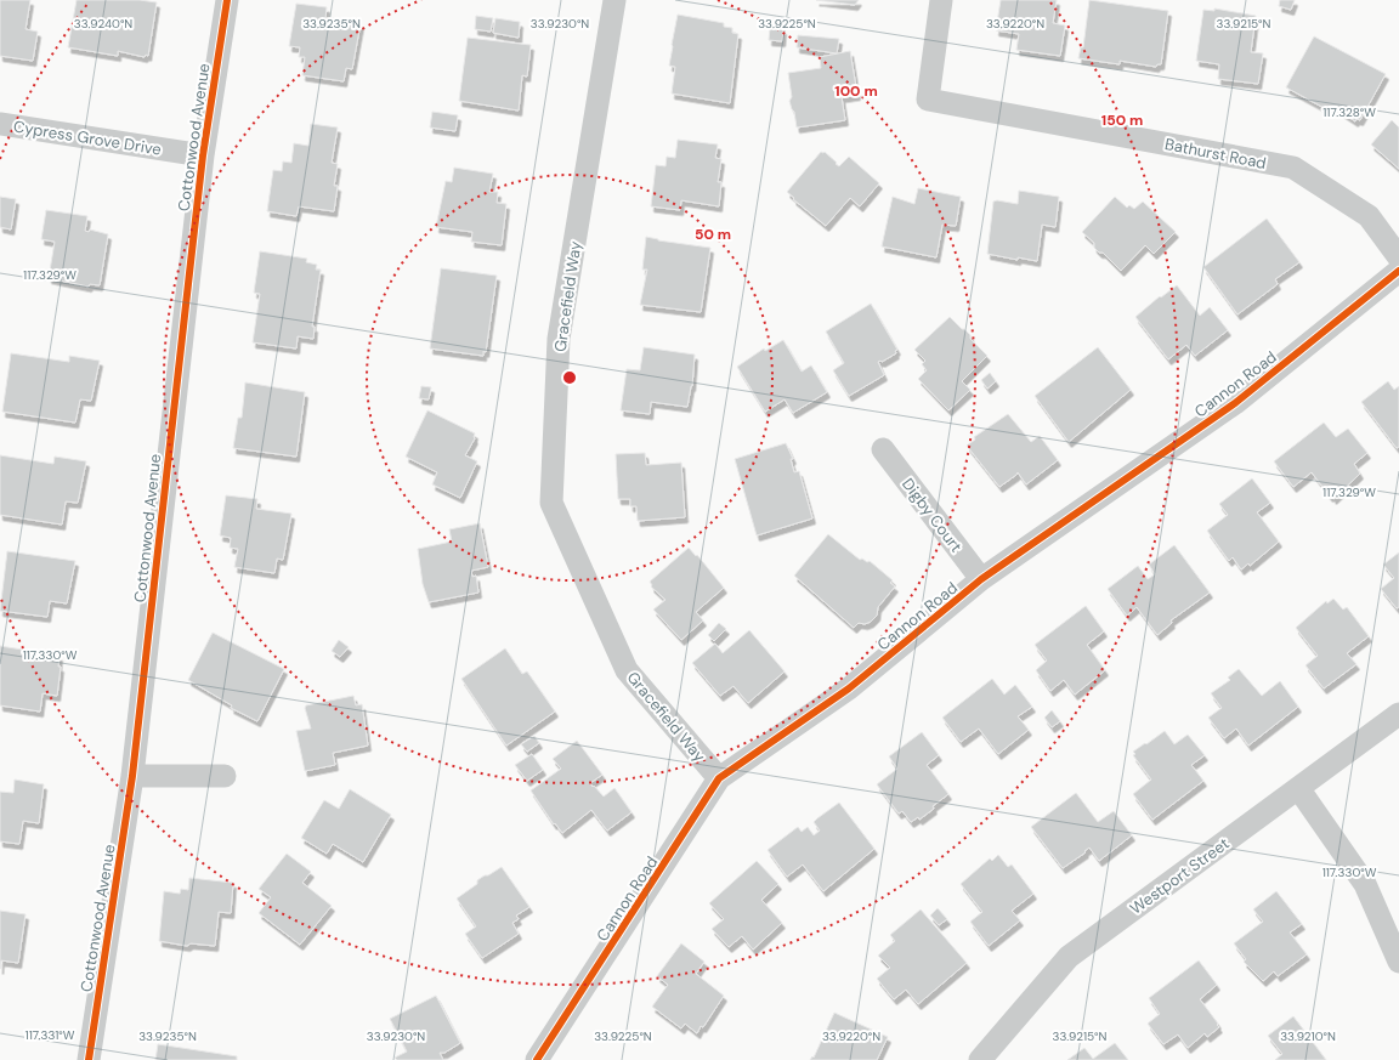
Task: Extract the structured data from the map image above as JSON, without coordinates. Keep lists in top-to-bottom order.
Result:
{
  "streets": {
    "street": [
      "Cypress Grove Drive",
      "Cottonwood Avenue",
      "Bathurst Road",
      "Gracefield Way",
      "Cannon Road",
      "Digby Court",
      "Westport Street"
    ]
  },
  "crossings": [
    ["Cypress Grove Drive", "Cottonwood Avenue"],
    ["Gracefield Way", "Cannon Road"],
    ["Cannon Road", "Digby Court"]
  ],
  "coordinates": [
    "33.9240°N",
    "33.9235°N",
    "33.9230°N",
    "33.9225°N",
    "33.9220°N",
    "33.9215°N",
    "117.328°W",
    "117.329°W",
    "117.330°W",
    "117.331°W",
    "33.9210°N"
  ],
  "rings": ["100 m", "150 m", "50 m"]
}
